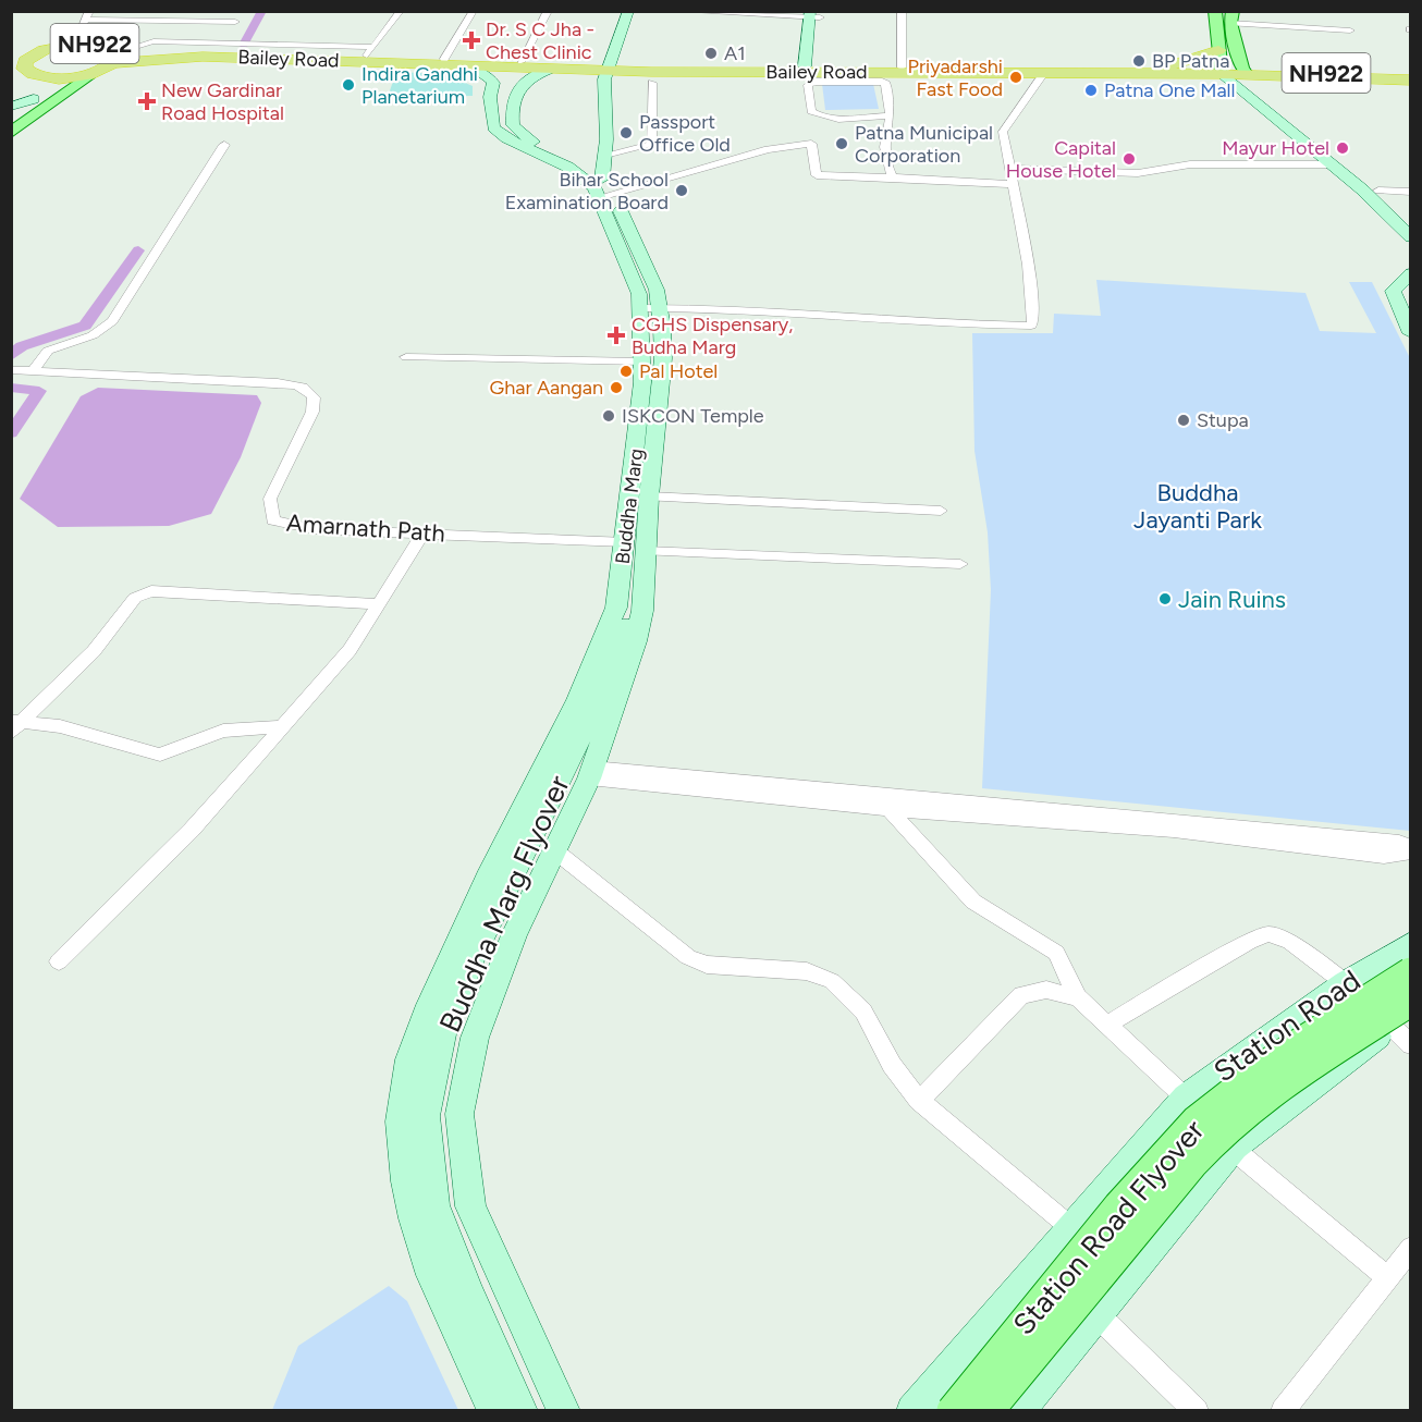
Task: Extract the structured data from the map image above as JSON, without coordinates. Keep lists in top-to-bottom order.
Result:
{
  "streets": {
    "highway": ["NH922", "Bailey Road"],
    "main road": [
      "Buddha Marg",
      "Buddha Marg Flyover",
      "Station Road",
      "Station Road Flyover"
    ],
    "street": ["Amarnath Path"]
  },
  "crossings": [
    ["NH922", "Bailey Road"],
    ["Bailey Road", "Buddha Marg"],
    ["Buddha Marg", "Amarnath Path"],
    ["Buddha Marg", "Buddha Marg Flyover"]
  ],
  "parks": ["Buddha Jayanti Park"],
  "places": {
    "health": ["Dr. S C Jha - Chest Clinic", "New Gardinar Road Hospital", "CGHS Dispensary, Budha Marg"],
    "other": [
      "A1",
      "BP Patna",
      "Priyadarshi Fast Food",
      "Indira Gandhi Planetarium",
      "Patna One Mall",
      "Passport Office Old",
      "Patna Municipal Corporation",
      "Mayur Hotel",
      "Capital House Hotel",
      "Bihar School Examination Board",
      "Pal Hotel",
      "Ghar Aangan",
      "ISKCON Temple",
      "Stupa",
      "Jain Ruins"
    ]
  }
}
